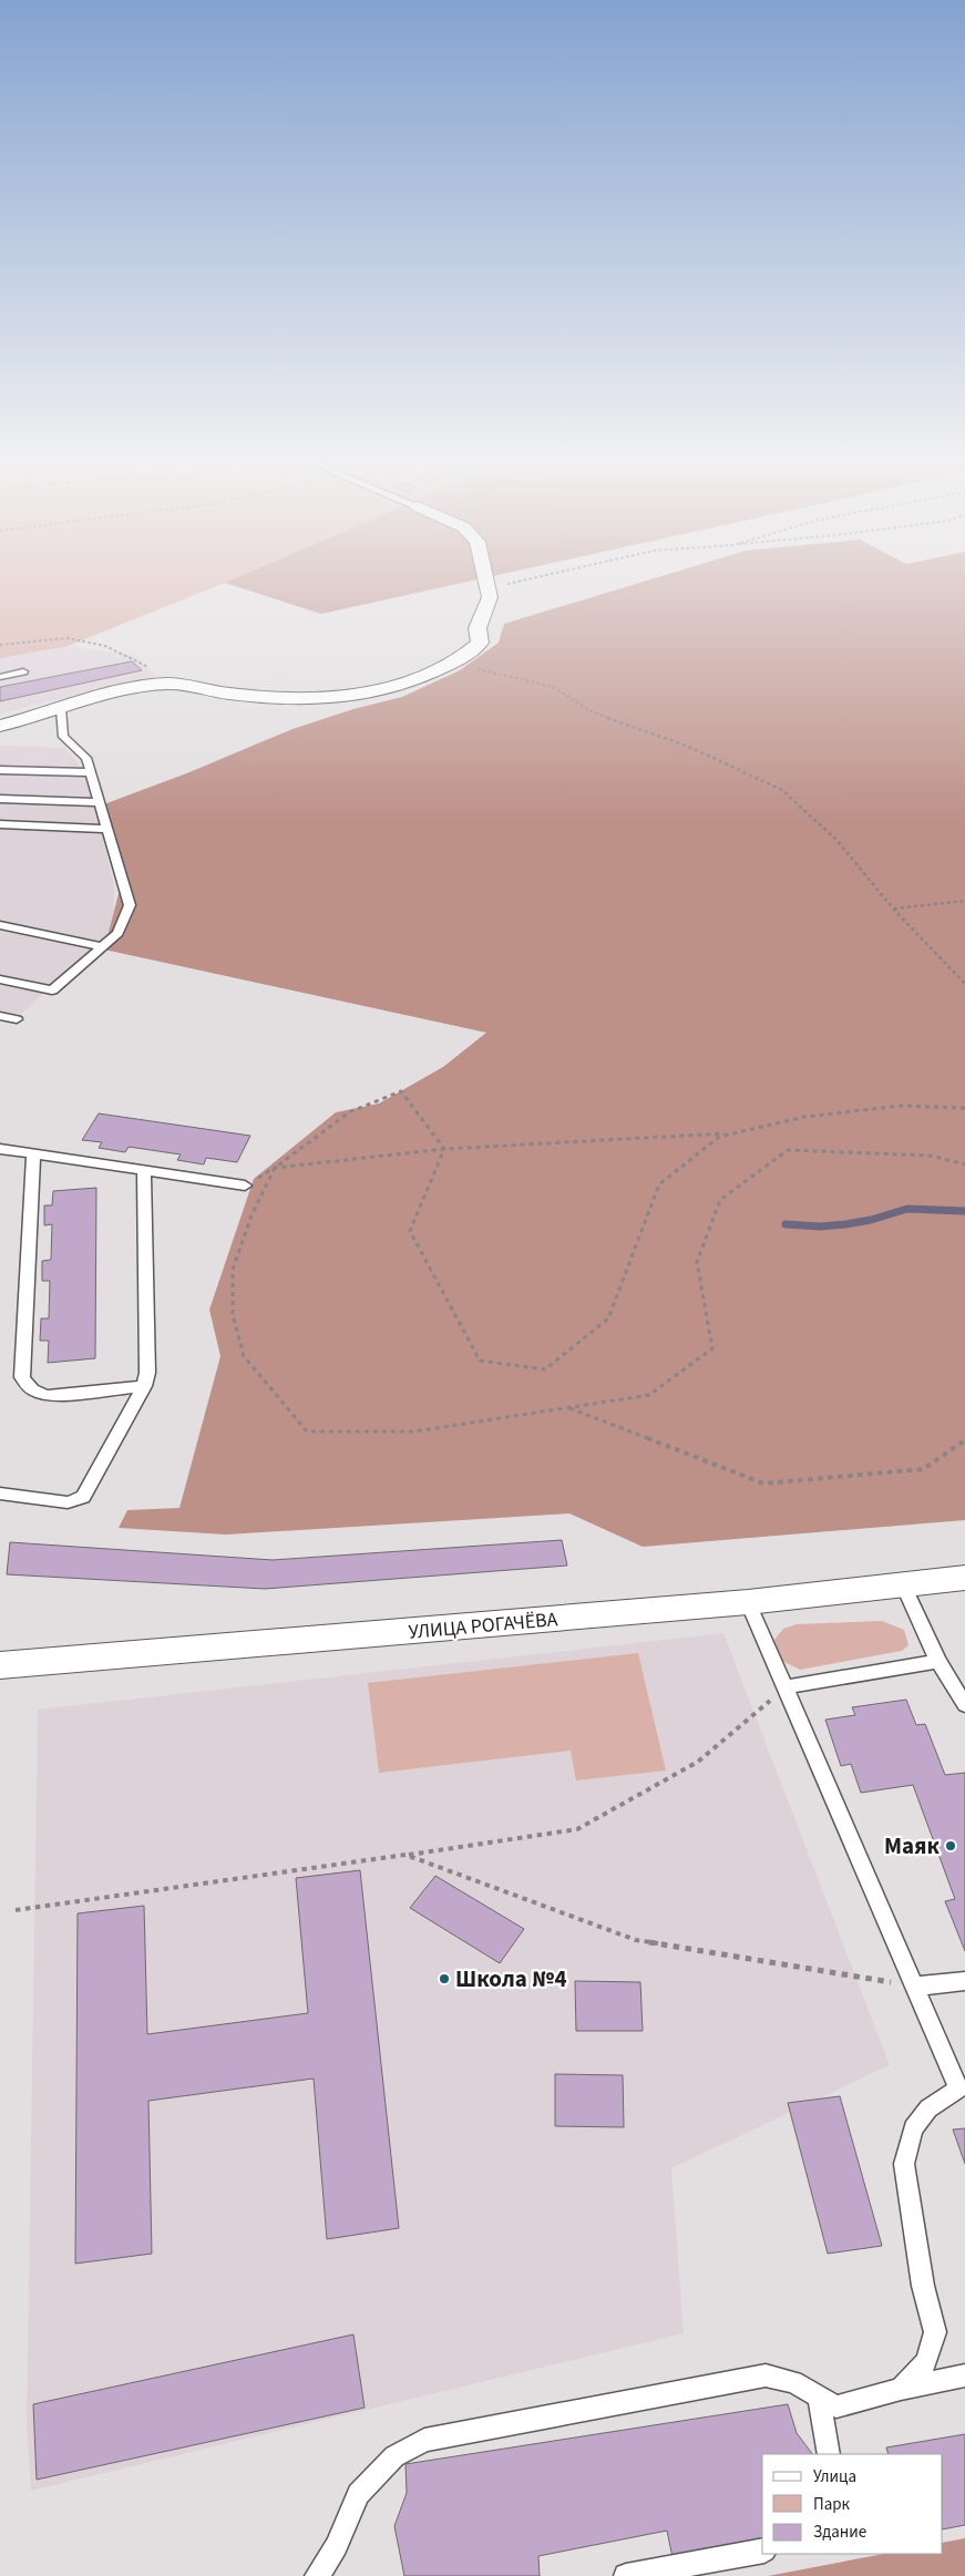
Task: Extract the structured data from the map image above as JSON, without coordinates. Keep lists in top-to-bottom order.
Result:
{
  "streets": {
    "street": ["УЛИЦА РОГАЧЁВА"]
  },
  "places": ["Маяк", "Школа №4"],
  "legend": ["Улица", "Парк", "Здание"]
}
